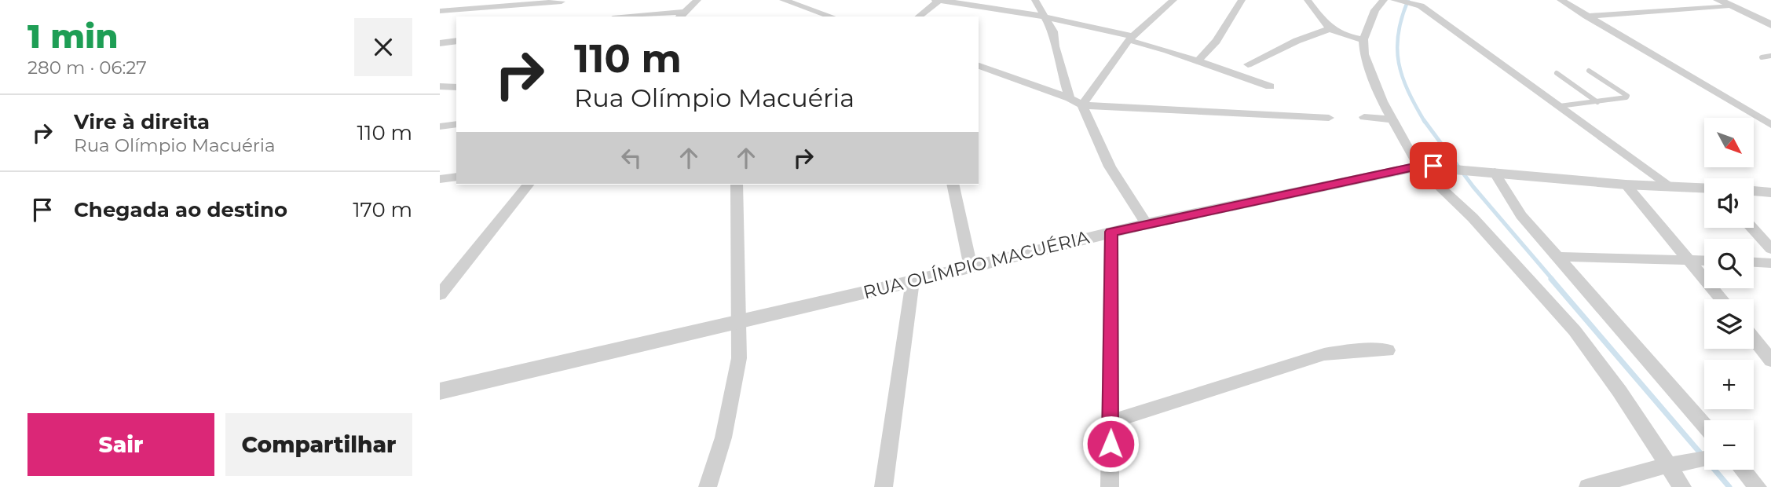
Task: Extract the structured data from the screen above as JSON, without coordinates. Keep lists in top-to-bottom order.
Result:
{
  "streets": {
    "street": ["RUA OLÍMPIO MACUÉRIA"]
  },
  "north": "bottom right",
  "page": {
    "heading": ["1 min", "280 m · 06:27"],
    "turn": ["110 m", "Rua Olímpio Macuéria"],
    "list": [
      {
        "name": "Vire à direita",
        "note": "Rua Olímpio Macuéria",
        "value": "110 m"
      },
      {
        "name": "Chegada ao destino",
        "value": "170 m"
      }
    ],
    "map_buttons": ["+", "−"],
    "buttons": ["Sair", "Compartilhar"]
  }
}
